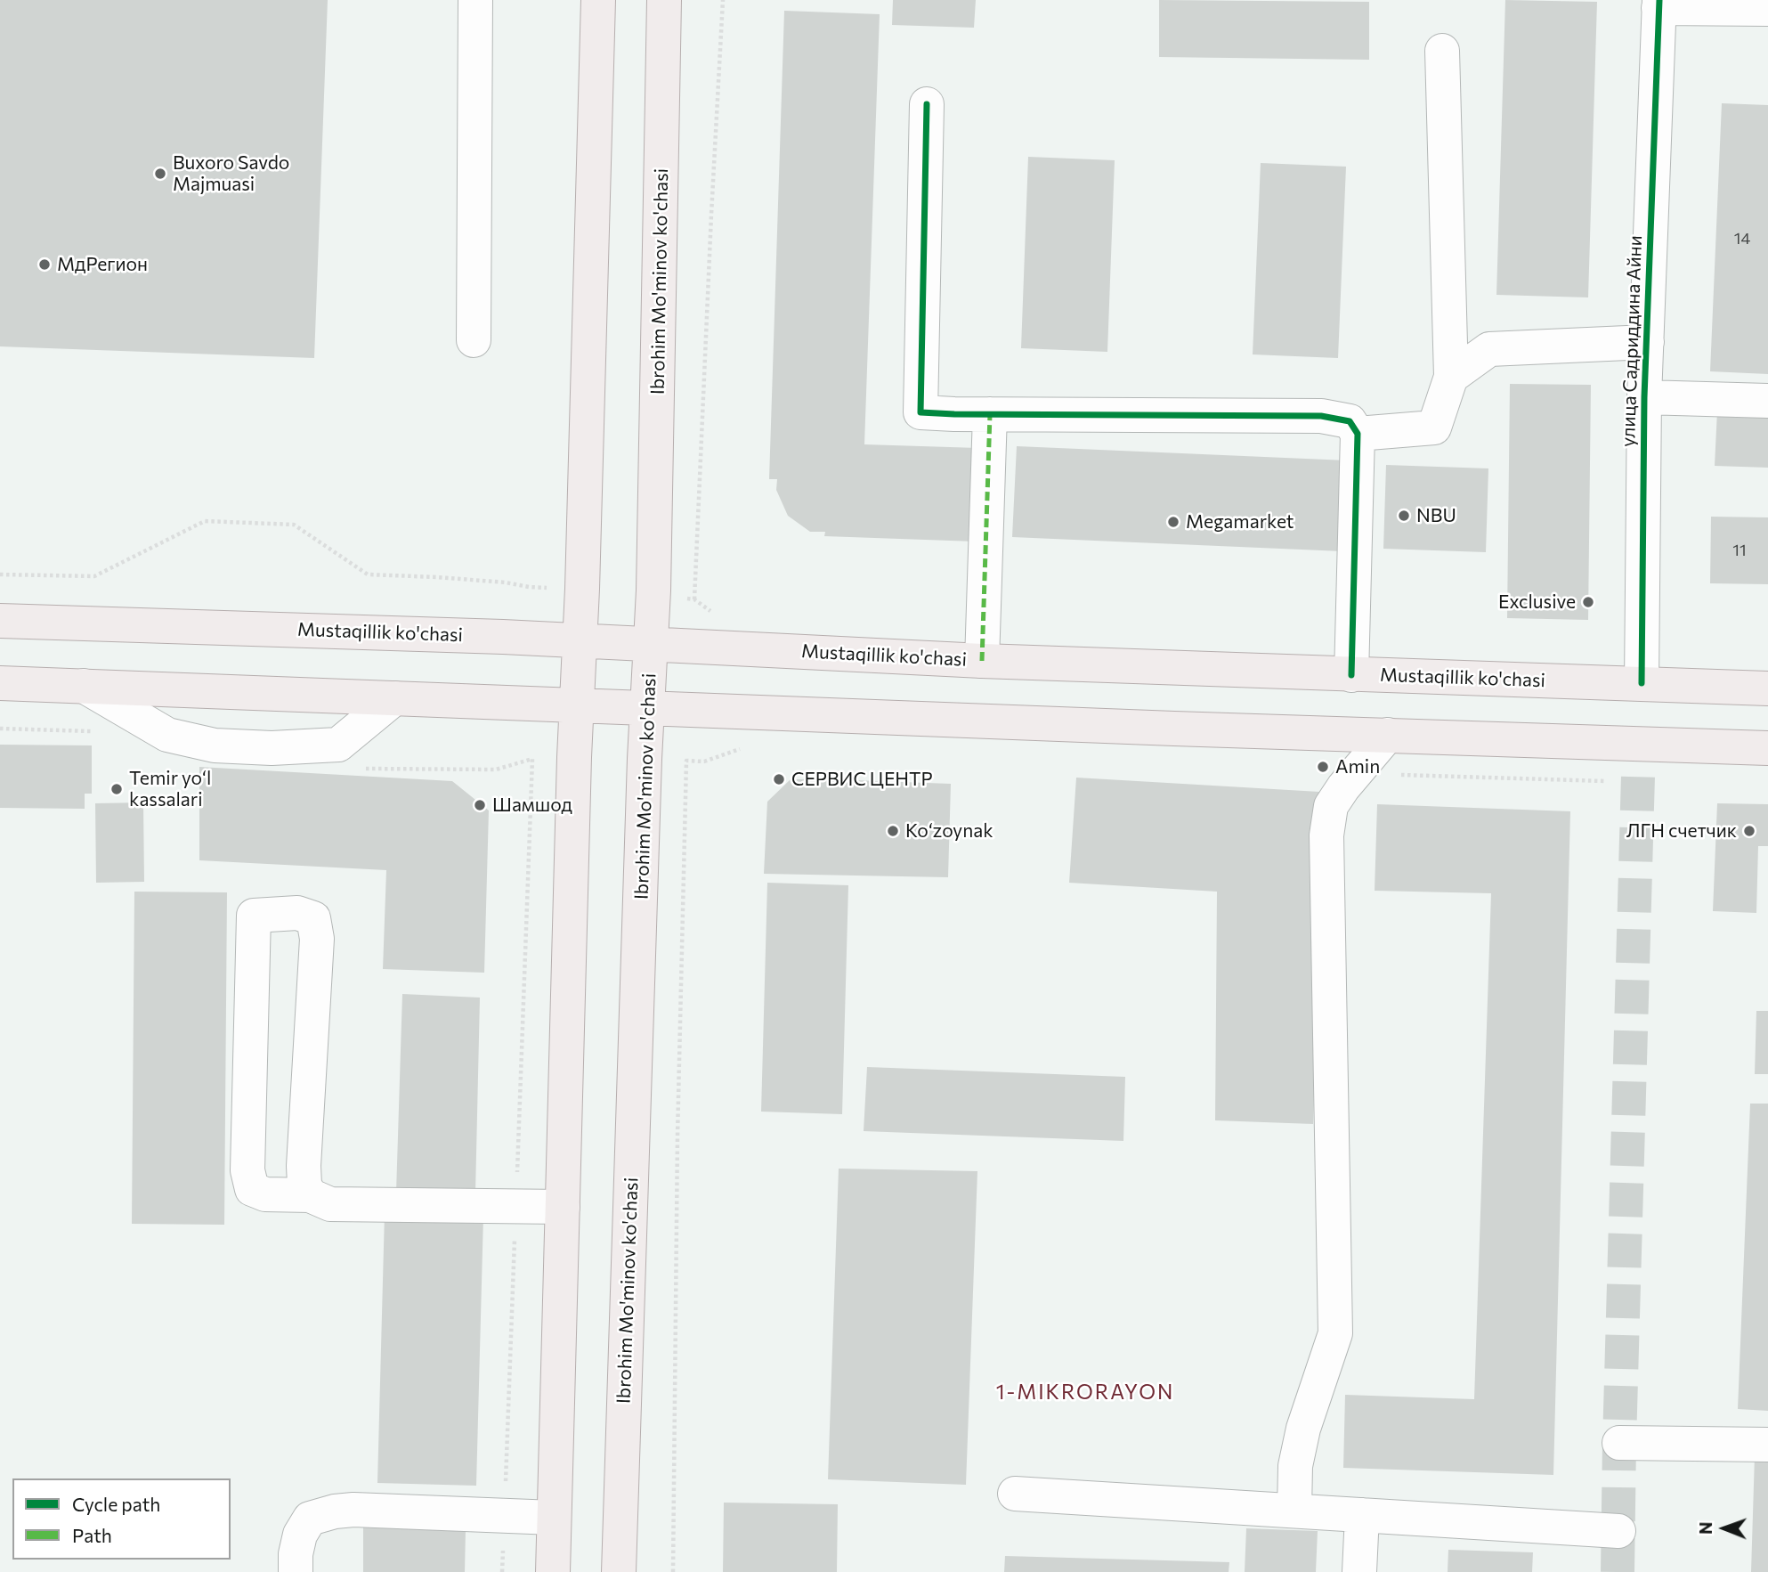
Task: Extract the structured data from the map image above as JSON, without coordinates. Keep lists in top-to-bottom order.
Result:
{
  "streets": {
    "main road": ["Ibrohim Mo'minov ko'chasi", "Mustaqillik ko'chasi"],
    "street": ["улица Садриддина Айни"]
  },
  "crossings": [
    ["Ibrohim Mo'minov ko'chasi", "Mustaqillik ko'chasi"],
    ["улица Садриддина Айни", "Mustaqillik ko'chasi"]
  ],
  "districts": ["1-MIKRORAYON"],
  "places": [
    "Buxoro Savdo Majmuasi",
    "МдРегион",
    "NBU",
    "Megamarket",
    "Exclusive",
    "Amin",
    "СЕРВИС ЦЕНТР",
    "Temir yoʻl kassalari",
    "Шамшод",
    "Koʻzoynak",
    "ЛГН счетчик"
  ],
  "house_numbers": ["14", "11"],
  "legend": ["Cycle path", "Path"],
  "north": "left"
}
